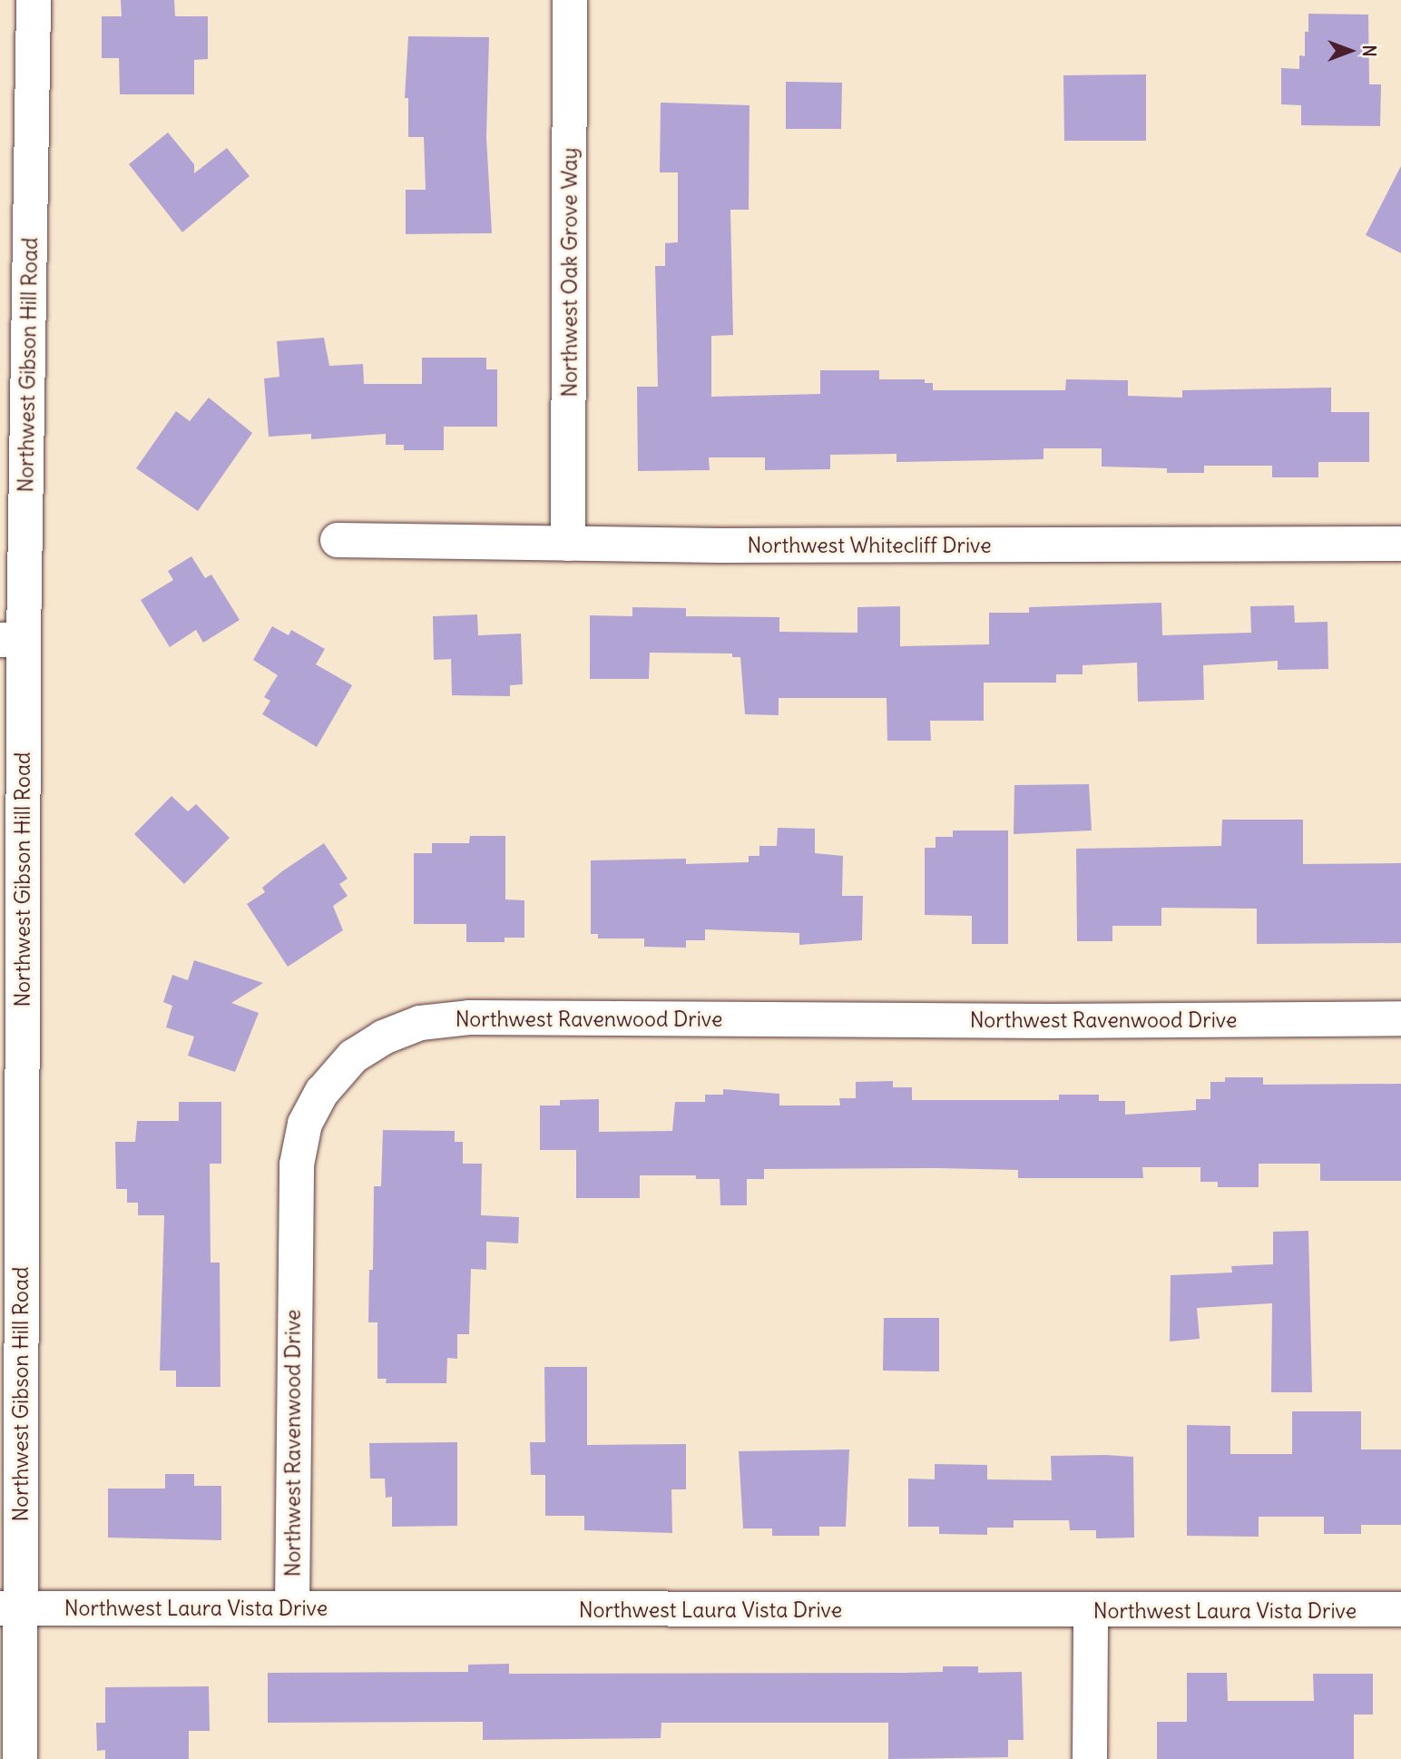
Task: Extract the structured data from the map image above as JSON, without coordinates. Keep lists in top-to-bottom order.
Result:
{
  "streets": {
    "street": [
      "Northwest Oak Grove Way",
      "Northwest Gibson Hill Road",
      "Northwest Whitecliff Drive",
      "Northwest Ravenwood Drive",
      "Northwest Laura Vista Drive"
    ]
  },
  "crossings": [
    ["Northwest Oak Grove Way", "Northwest Whitecliff Drive"],
    ["Northwest Gibson Hill Road", "Northwest Laura Vista Drive"],
    ["Northwest Ravenwood Drive", "Northwest Laura Vista Drive"]
  ],
  "north": "right"
}
